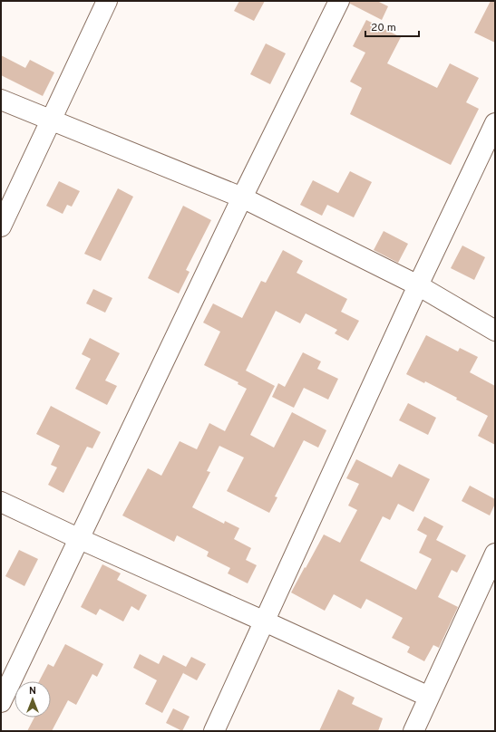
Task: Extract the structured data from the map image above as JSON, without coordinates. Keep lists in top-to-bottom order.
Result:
{
  "scale_bar": "20 m",
  "north": "top"
}
